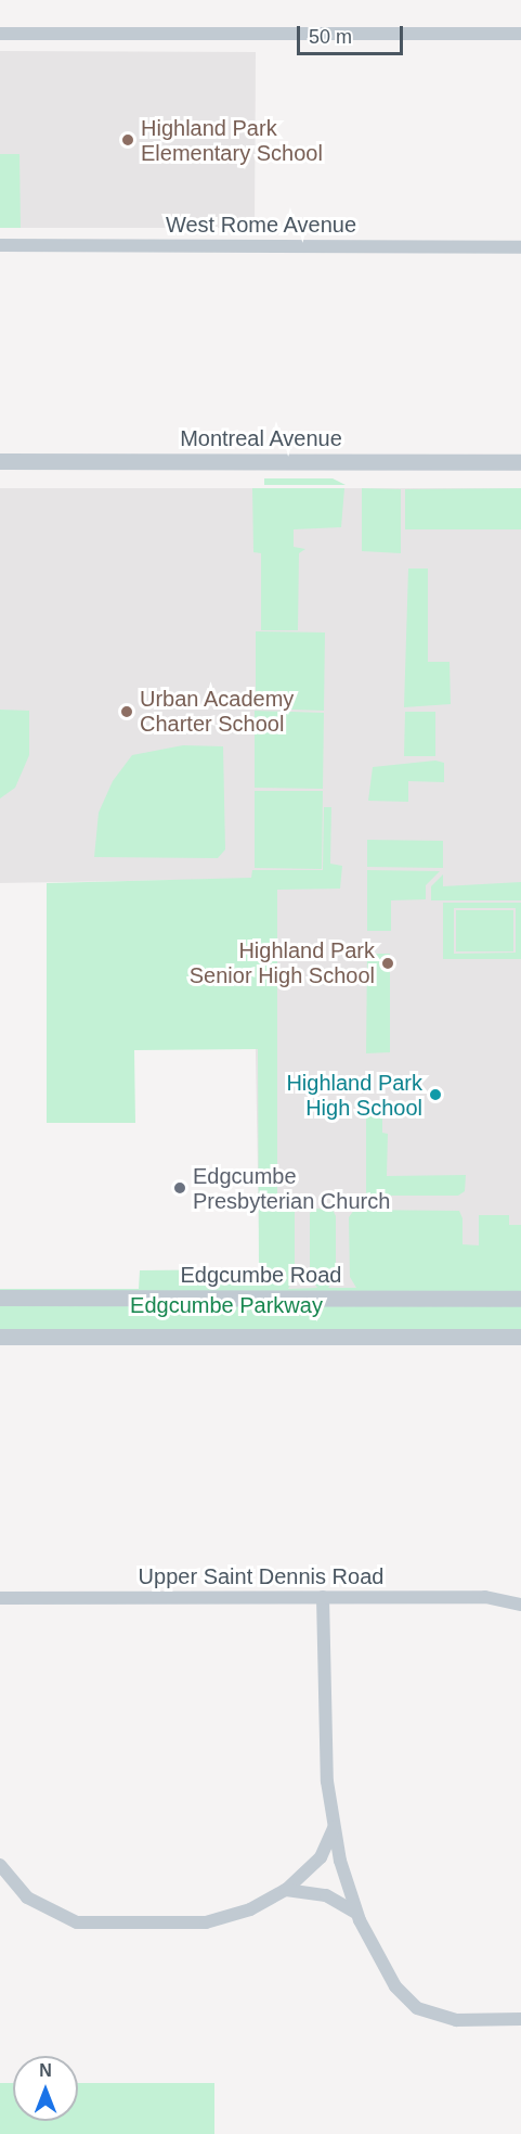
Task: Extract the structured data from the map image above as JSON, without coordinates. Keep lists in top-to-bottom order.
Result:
{
  "streets": {
    "street": [
      "West Rome Avenue",
      "Montreal Avenue",
      "Edgcumbe Road",
      "Upper Saint Dennis Road"
    ]
  },
  "parks": ["Edgcumbe Parkway"],
  "places": [
    "Highland Park Elementary School",
    "Urban Academy Charter School",
    "Highland Park Senior High School",
    "Highland Park High School",
    "Edgcumbe Presbyterian Church"
  ],
  "scale_bar": "50 m",
  "north": "top"
}
